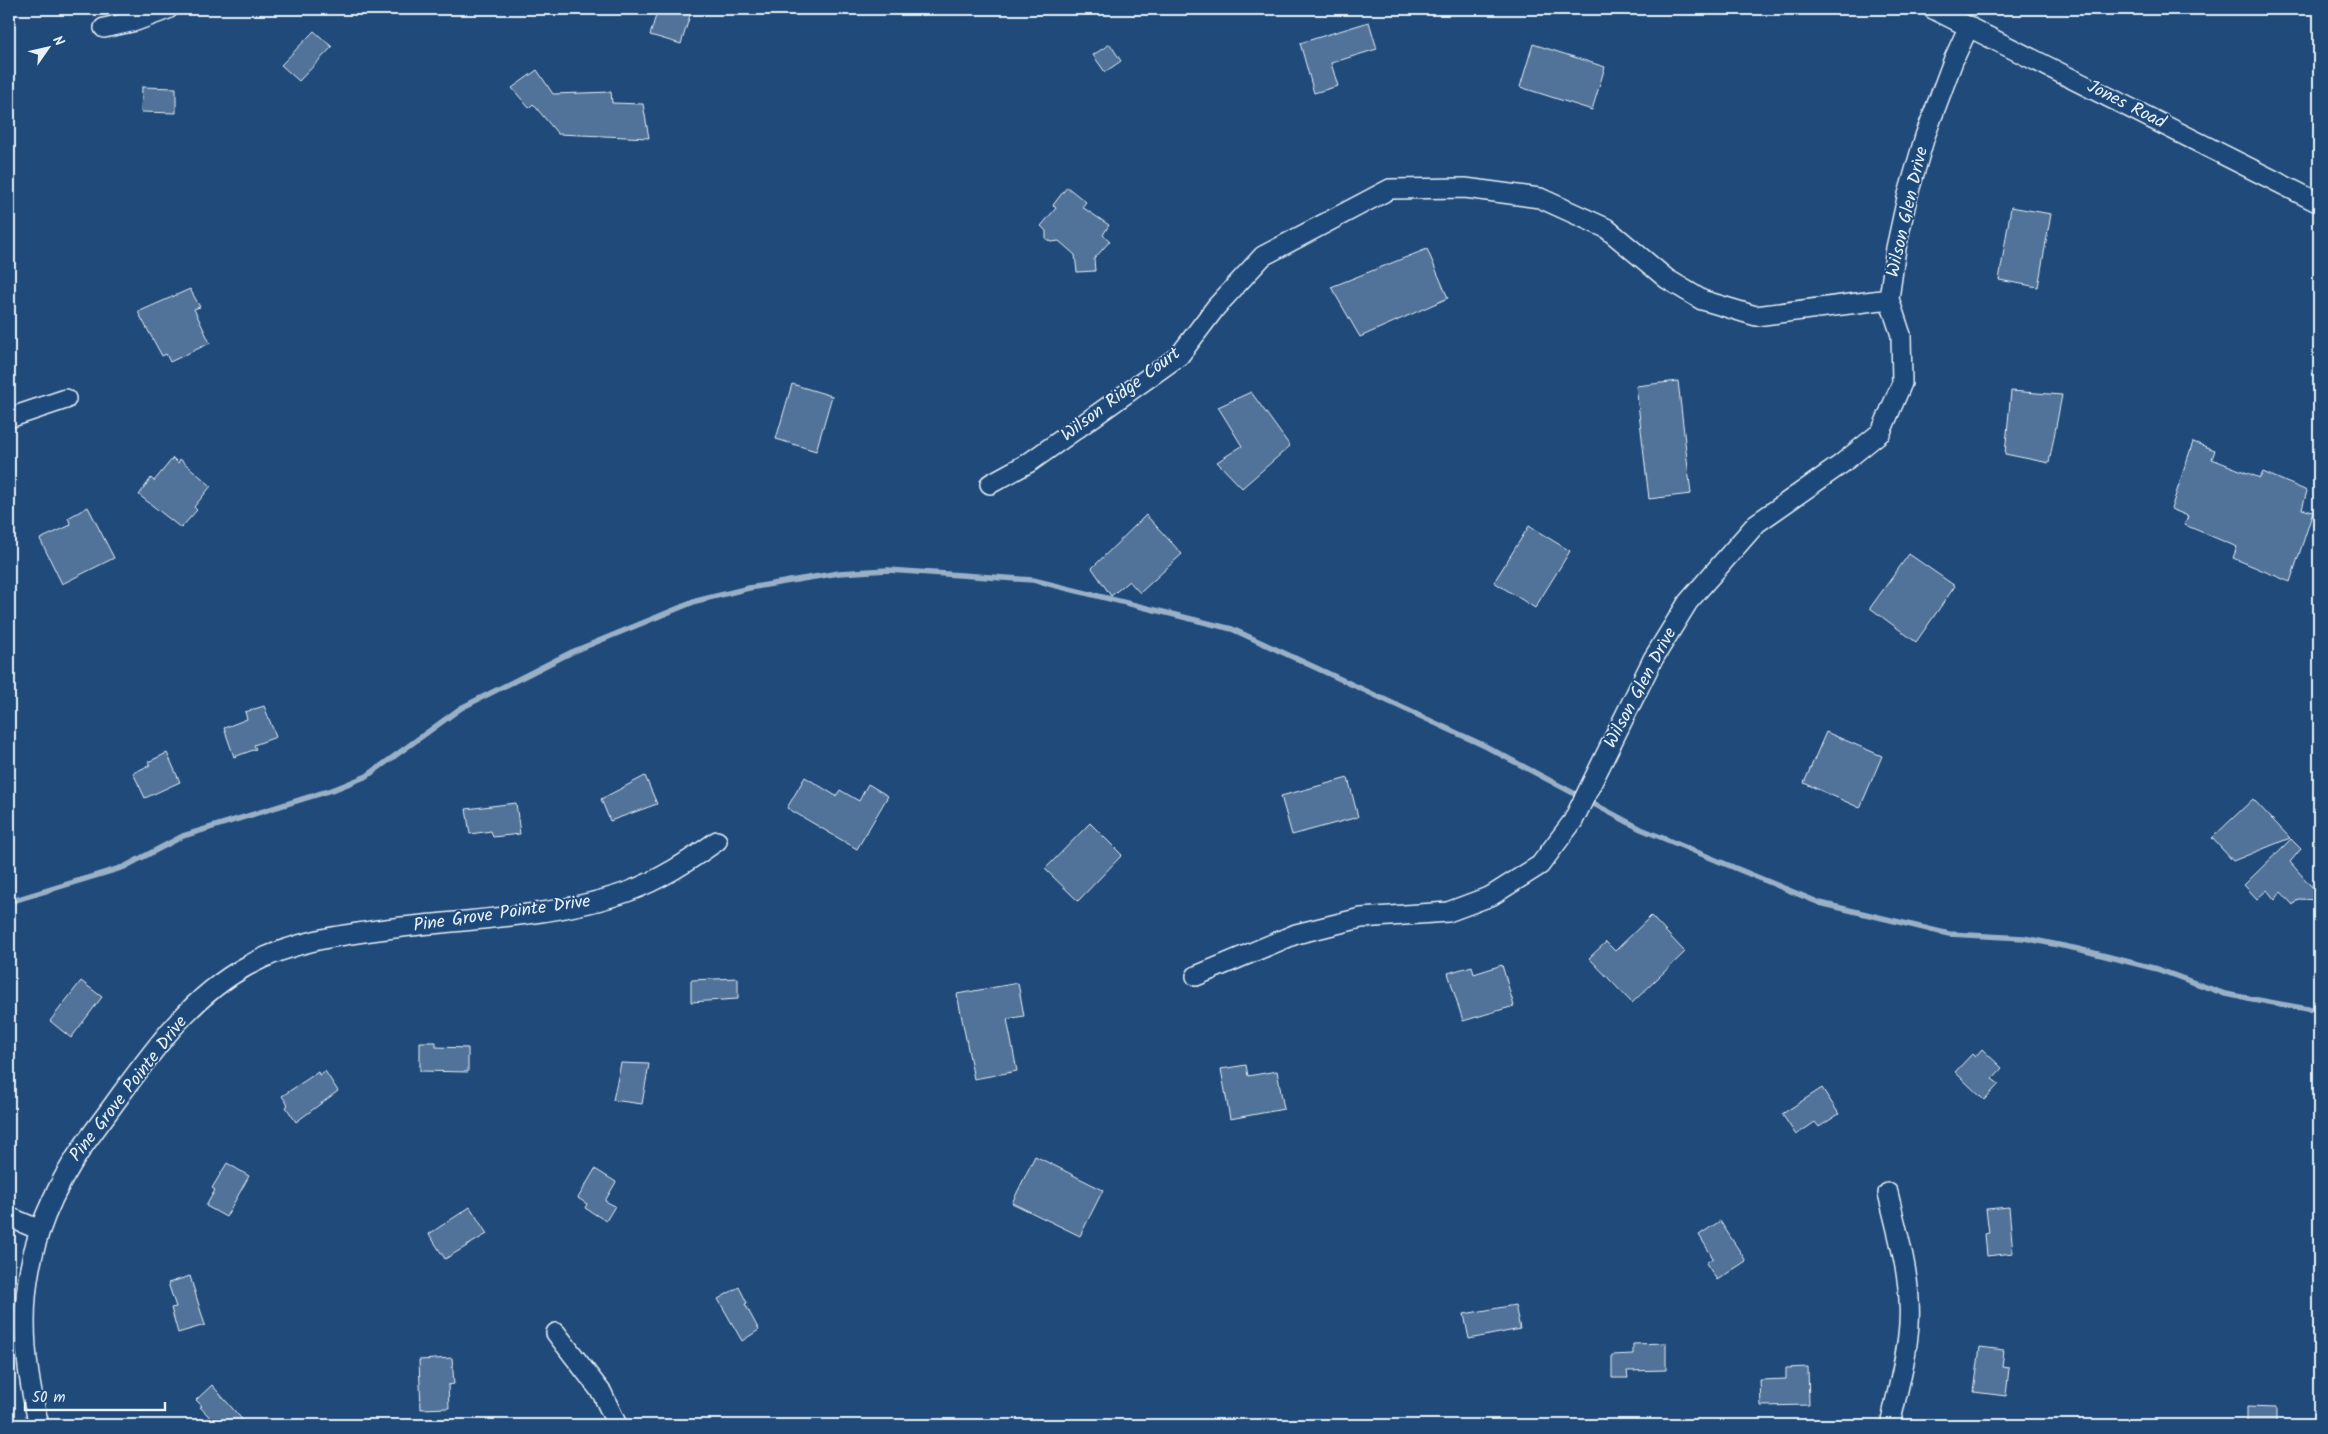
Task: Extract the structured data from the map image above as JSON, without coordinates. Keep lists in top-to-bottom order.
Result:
{
  "streets": {
    "street": [
      "Jones Road",
      "Wilson Glen Drive",
      "Wilson Ridge Court",
      "Pine Grove Pointe Drive"
    ]
  },
  "crossings": [
    ["Jones Road", "Wilson Glen Drive"],
    ["Wilson Glen Drive", "Wilson Ridge Court"]
  ],
  "scale_bar": "50 m",
  "north": "top right"
}
